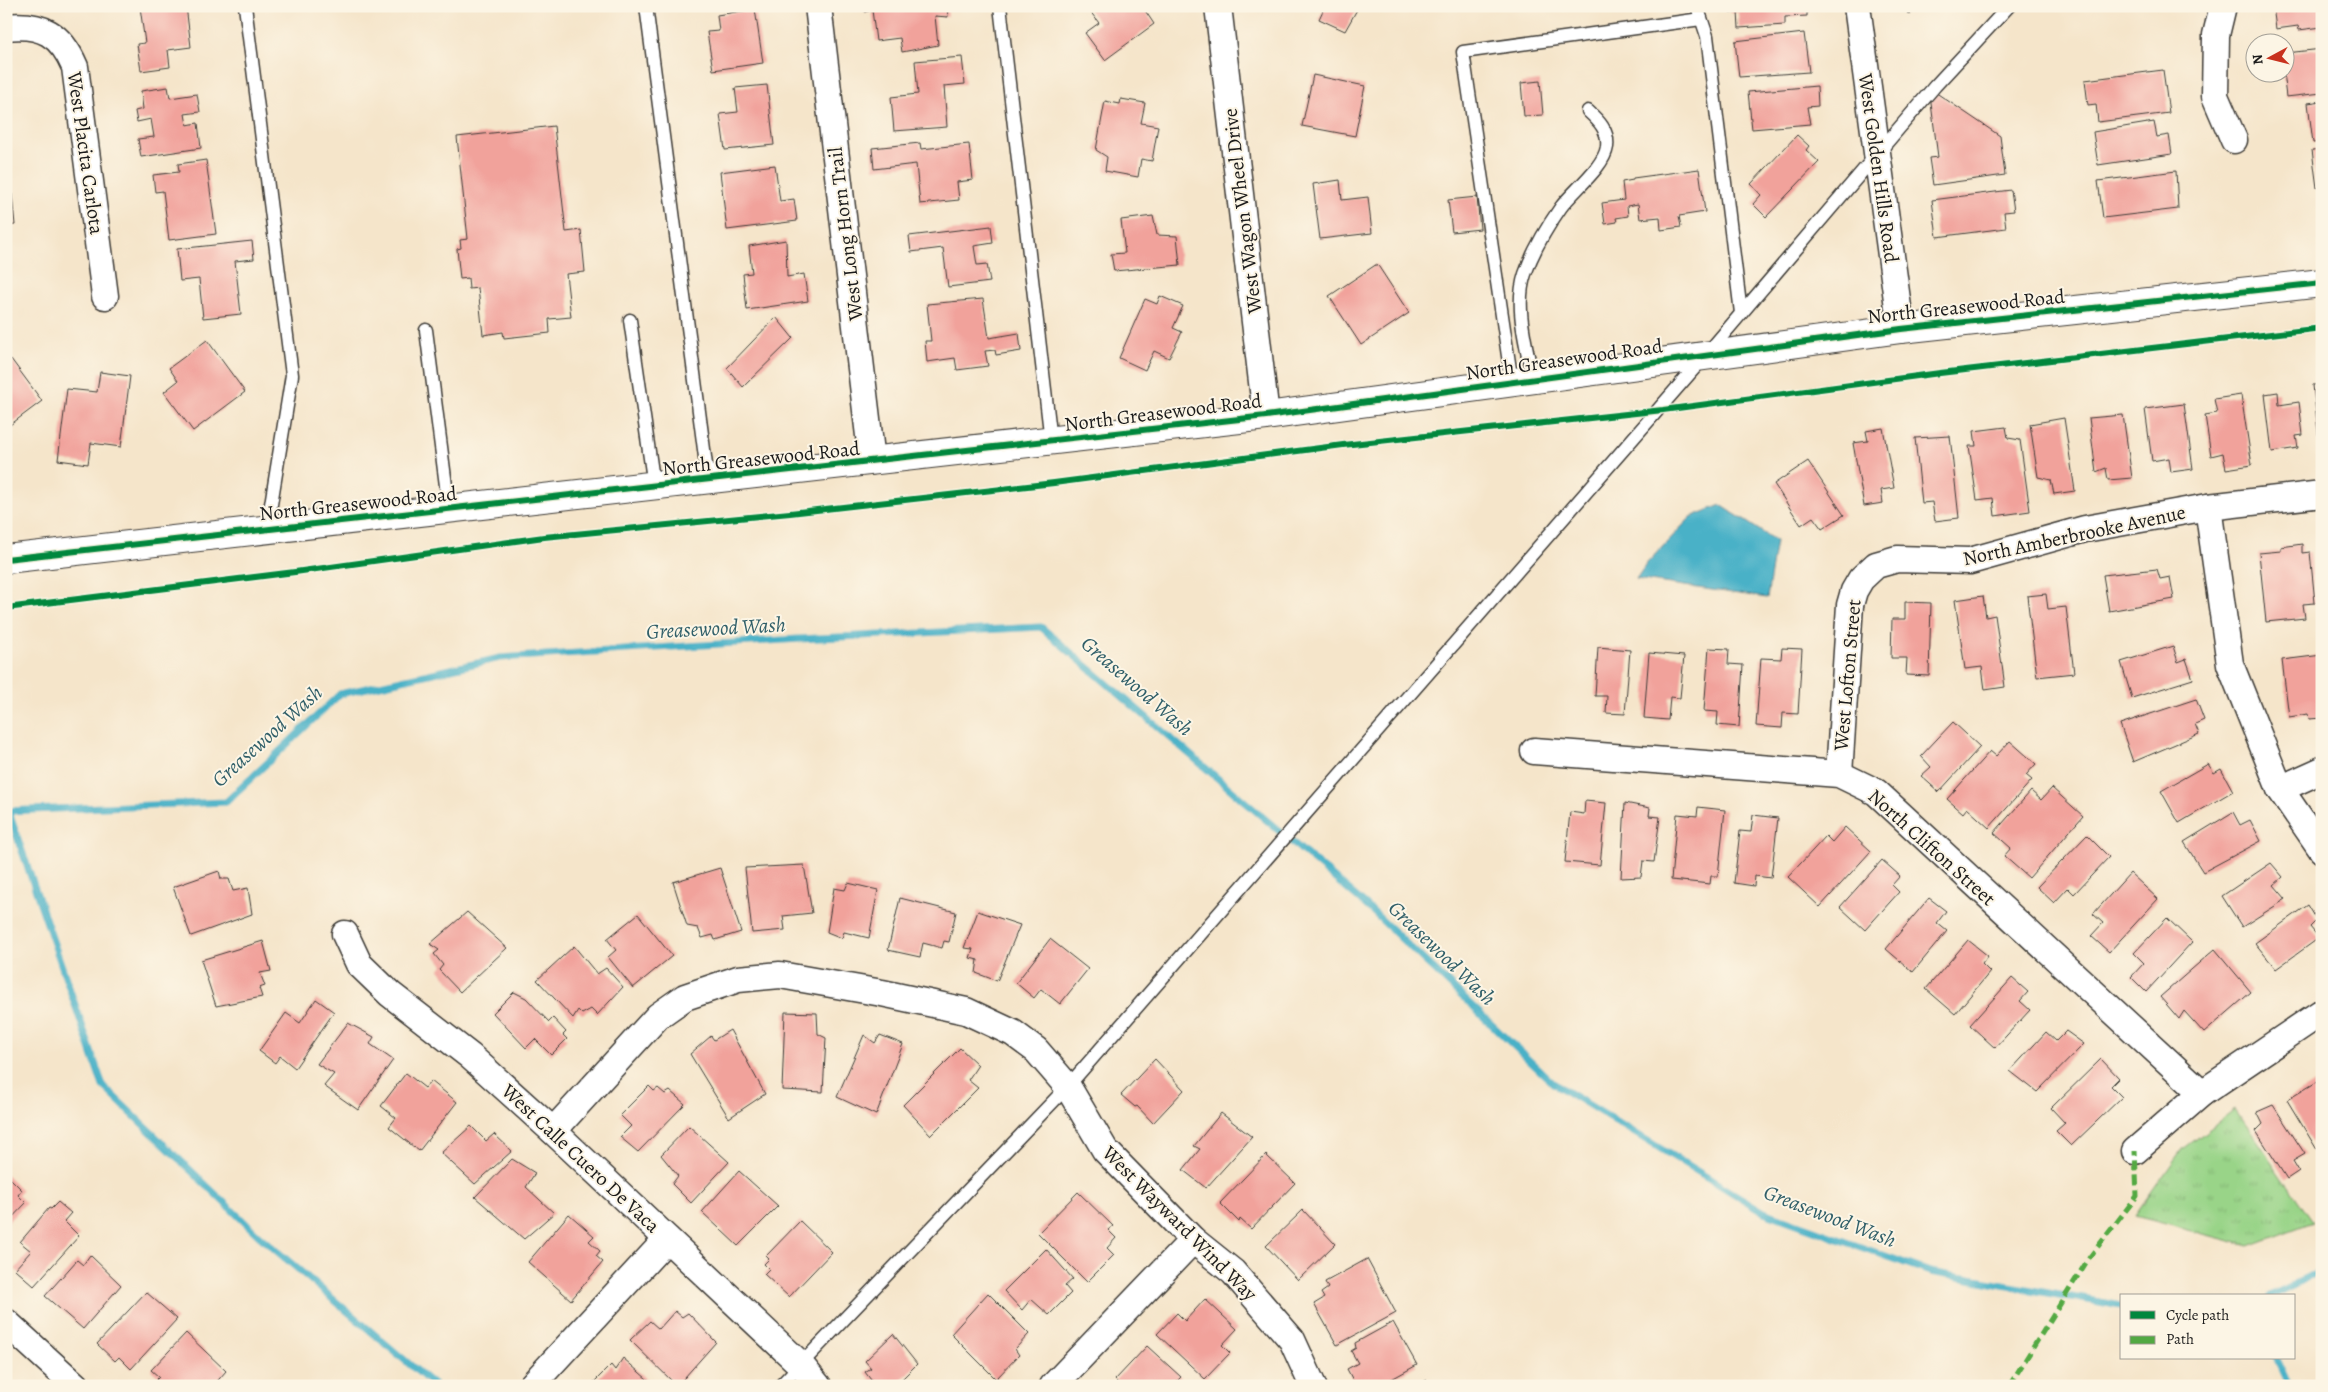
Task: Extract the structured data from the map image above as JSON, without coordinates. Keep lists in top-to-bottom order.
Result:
{
  "streets": {
    "street": [
      "West Placita Carlota",
      "West Golden Hills Road",
      "West Wagon Wheel Drive",
      "West Long Horn Trail",
      "North Greasewood Road",
      "North Amberbrooke Avenue",
      "West Lofton Street",
      "North Clifton Street",
      "West Calle Cuero De Vaca",
      "West Wayward Wind Way"
    ]
  },
  "crossings": [
    ["West Golden Hills Road", "North Greasewood Road"],
    ["West Wagon Wheel Drive", "North Greasewood Road"],
    ["West Long Horn Trail", "North Greasewood Road"],
    ["North Amberbrooke Avenue", "West Lofton Street"],
    ["West Lofton Street", "North Clifton Street"],
    ["West Calle Cuero De Vaca", "West Wayward Wind Way"]
  ],
  "water": ["Greasewood Wash"],
  "legend": ["Cycle path", "Path"],
  "north": "left"
}
